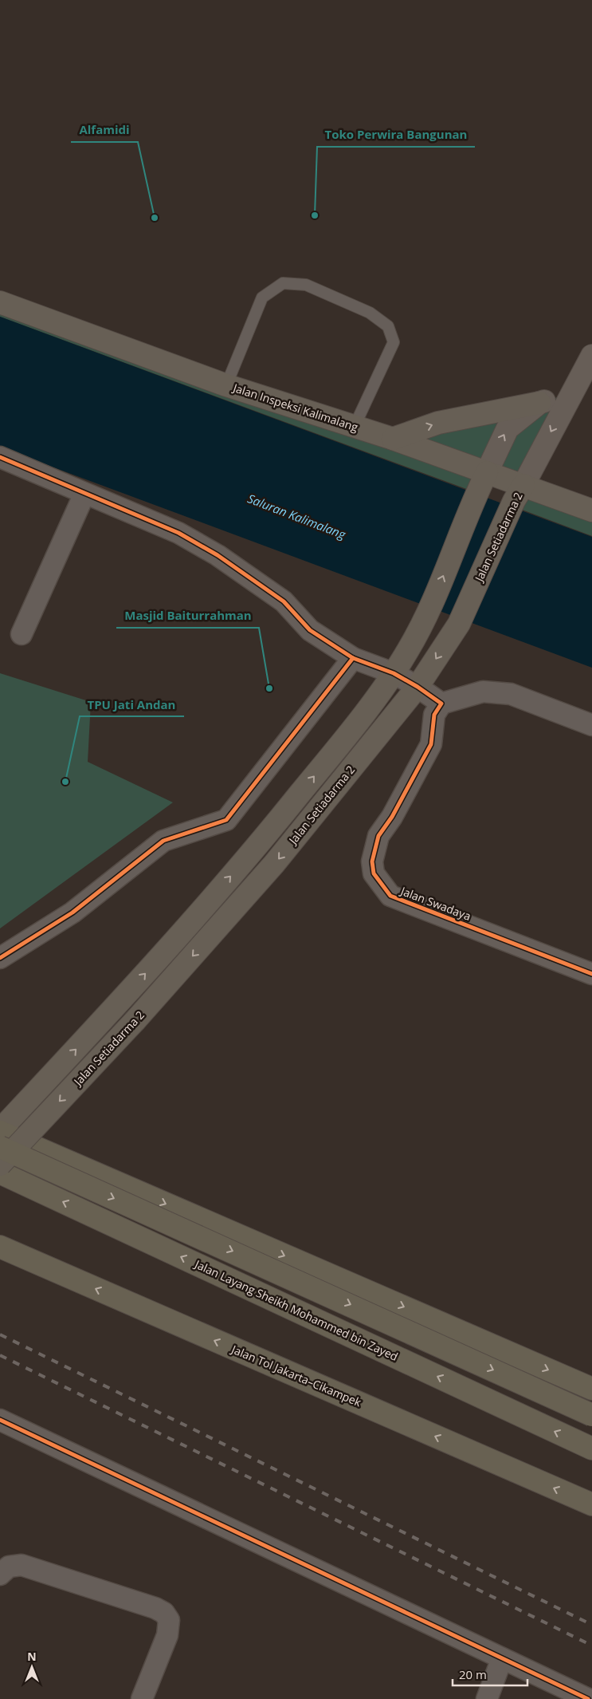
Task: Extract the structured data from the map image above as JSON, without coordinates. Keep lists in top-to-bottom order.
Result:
{
  "streets": {
    "highway": ["Jalan Layang Sheikh Mohammed bin Zayed", "Jalan Tol Jakarta–Cikampek"],
    "main road": ["Jalan Inspeksi Kalimalang", "Jalan Setiadarma 2"],
    "street": ["Jalan Swadaya"]
  },
  "crossings": [
    ["Jalan Inspeksi Kalimalang", "Jalan Setiadarma 2"]
  ],
  "water": ["Saluran Kalimalang"],
  "places": [
    "Toko Perwira Bangunan",
    "Alfamidi",
    "Masjid Baiturrahman",
    "TPU Jati Andan"
  ],
  "scale_bar": "20 m",
  "north": "top"
}
